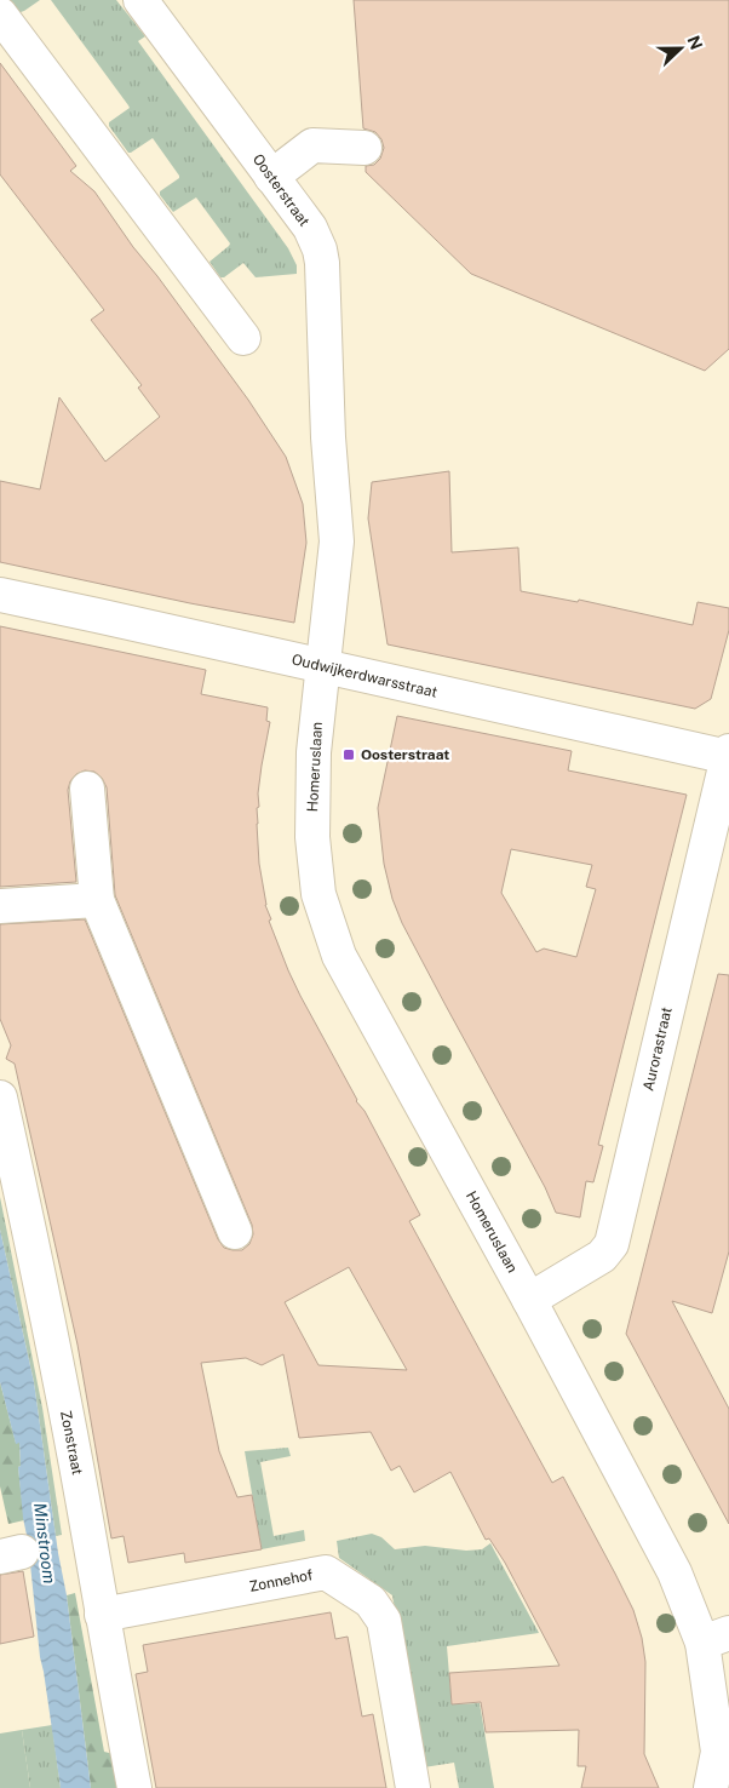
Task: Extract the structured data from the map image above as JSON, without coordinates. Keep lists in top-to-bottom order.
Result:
{
  "streets": {
    "street": [
      "Oosterstraat",
      "Oudwijkerdwarsstraat",
      "Homeruslaan",
      "Aurorastraat",
      "Zonstraat",
      "Zonnehof"
    ]
  },
  "crossings": [
    ["Oosterstraat", "Oudwijkerdwarsstraat"],
    ["Oosterstraat", "Homeruslaan"],
    ["Oudwijkerdwarsstraat", "Homeruslaan"],
    ["Oudwijkerdwarsstraat", "Aurorastraat"],
    ["Homeruslaan", "Aurorastraat"],
    ["Zonstraat", "Zonnehof"]
  ],
  "water": ["Minstroom"],
  "places": {
    "transit": ["Oosterstraat"]
  },
  "north": "right"
}
